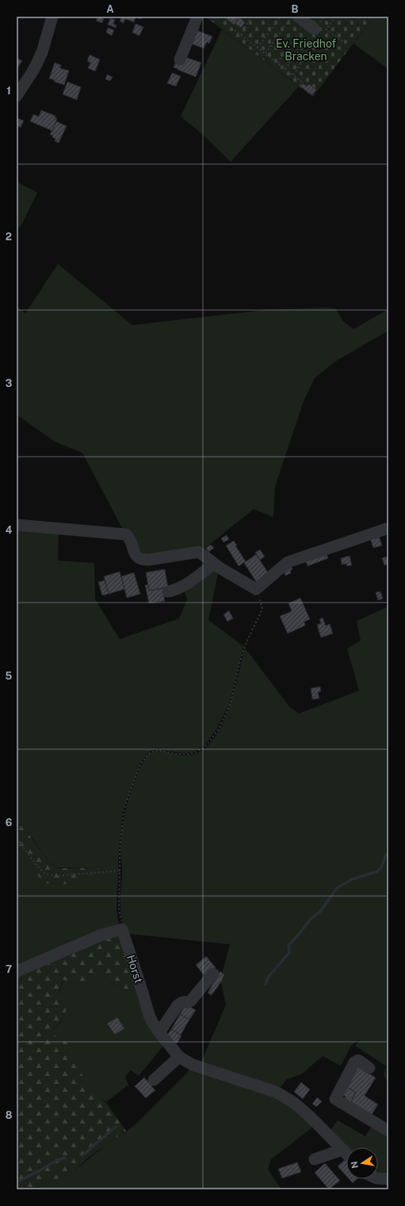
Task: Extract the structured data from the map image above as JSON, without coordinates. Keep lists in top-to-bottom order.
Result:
{
  "streets": {
    "street": ["Horst"]
  },
  "parks": ["Ev. Friedhof Bracken"],
  "north": "left",
  "grid": {
    "columns": ["A", "B"],
    "rows": [
      "1",
      "2",
      "3",
      "4",
      "5",
      "6",
      "7",
      "8"
    ]
  }
}
